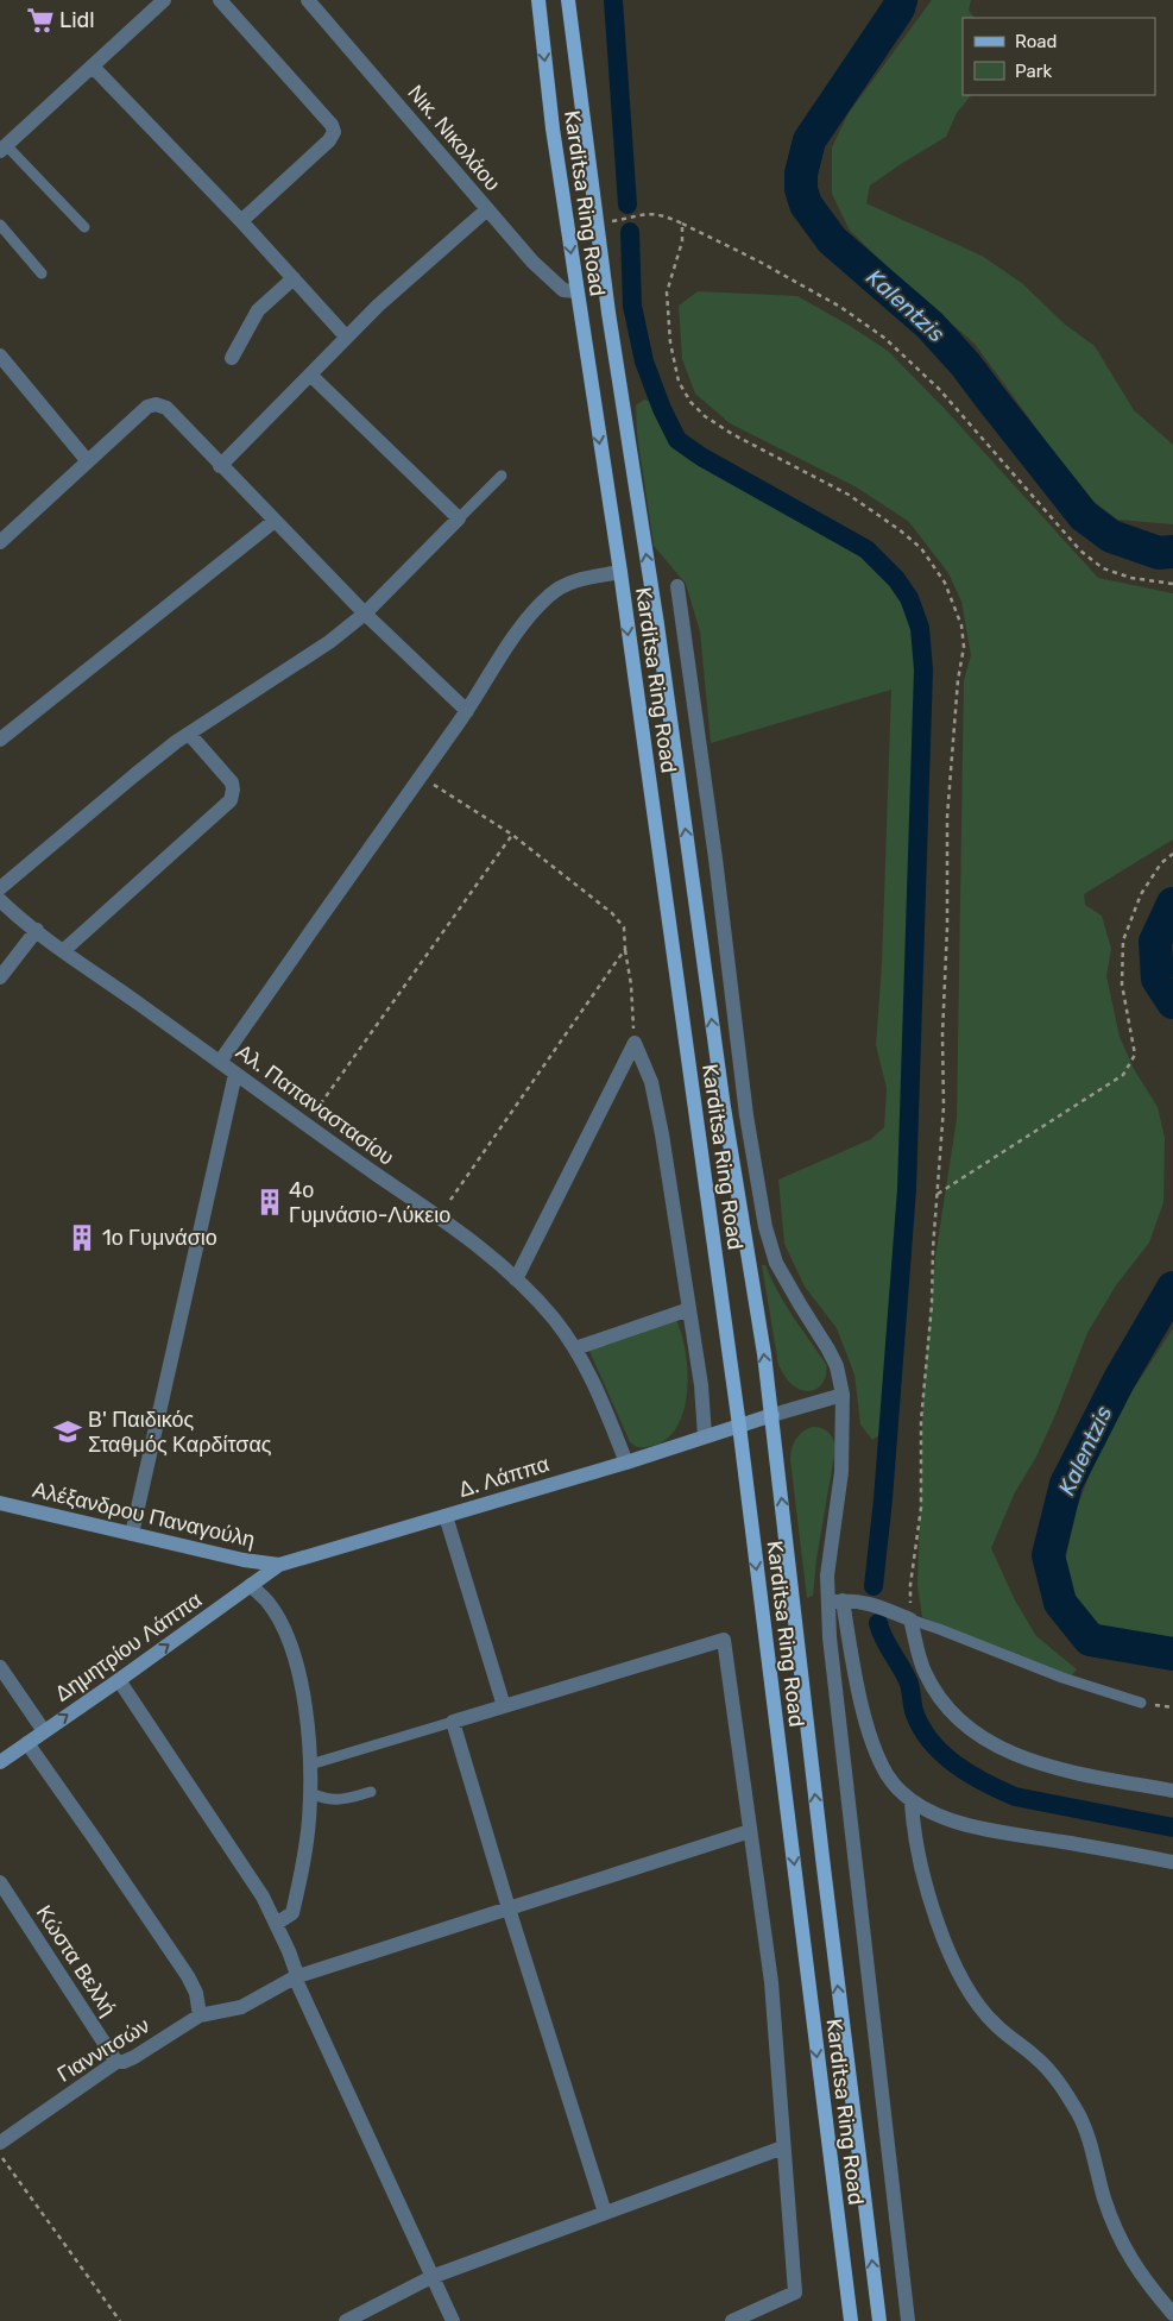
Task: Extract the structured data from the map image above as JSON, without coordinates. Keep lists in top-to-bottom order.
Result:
{
  "streets": {
    "main road": ["Karditsa Ring Road"],
    "street": [
      "Νικ. Νικολάου",
      "Αλ. Παπαναστασίου",
      "Δ. Λάππα",
      "Αλέξανδρου Παναγούλη",
      "Δημητρίου Λάππα",
      "Κώστα Βελλή",
      "Γιαννιτσών"
    ]
  },
  "crossings": [
    ["Νικ. Νικολάου", "Karditsa Ring Road"],
    ["Karditsa Ring Road", "Δ. Λάππα"],
    ["Αλ. Παπαναστασίου", "Δ. Λάππα"],
    ["Δ. Λάππα", "Αλέξανδρου Παναγούλη"],
    ["Δ. Λάππα", "Δημητρίου Λάππα"],
    ["Αλέξανδρου Παναγούλη", "Δημητρίου Λάππα"],
    ["Κώστα Βελλή", "Γιαννιτσών"]
  ],
  "one_way": ["Δημητρίου Λάππα"],
  "water": ["Kalentzis"],
  "places": {
    "supermarket": ["Lidl"],
    "building": ["4ο Γυμνάσιο-Λύκειο", "1ο Γυμνάσιο"],
    "school or university": ["Β' Παιδικός Σταθμός Καρδίτσας"]
  },
  "legend": ["Road", "Park"]
}
